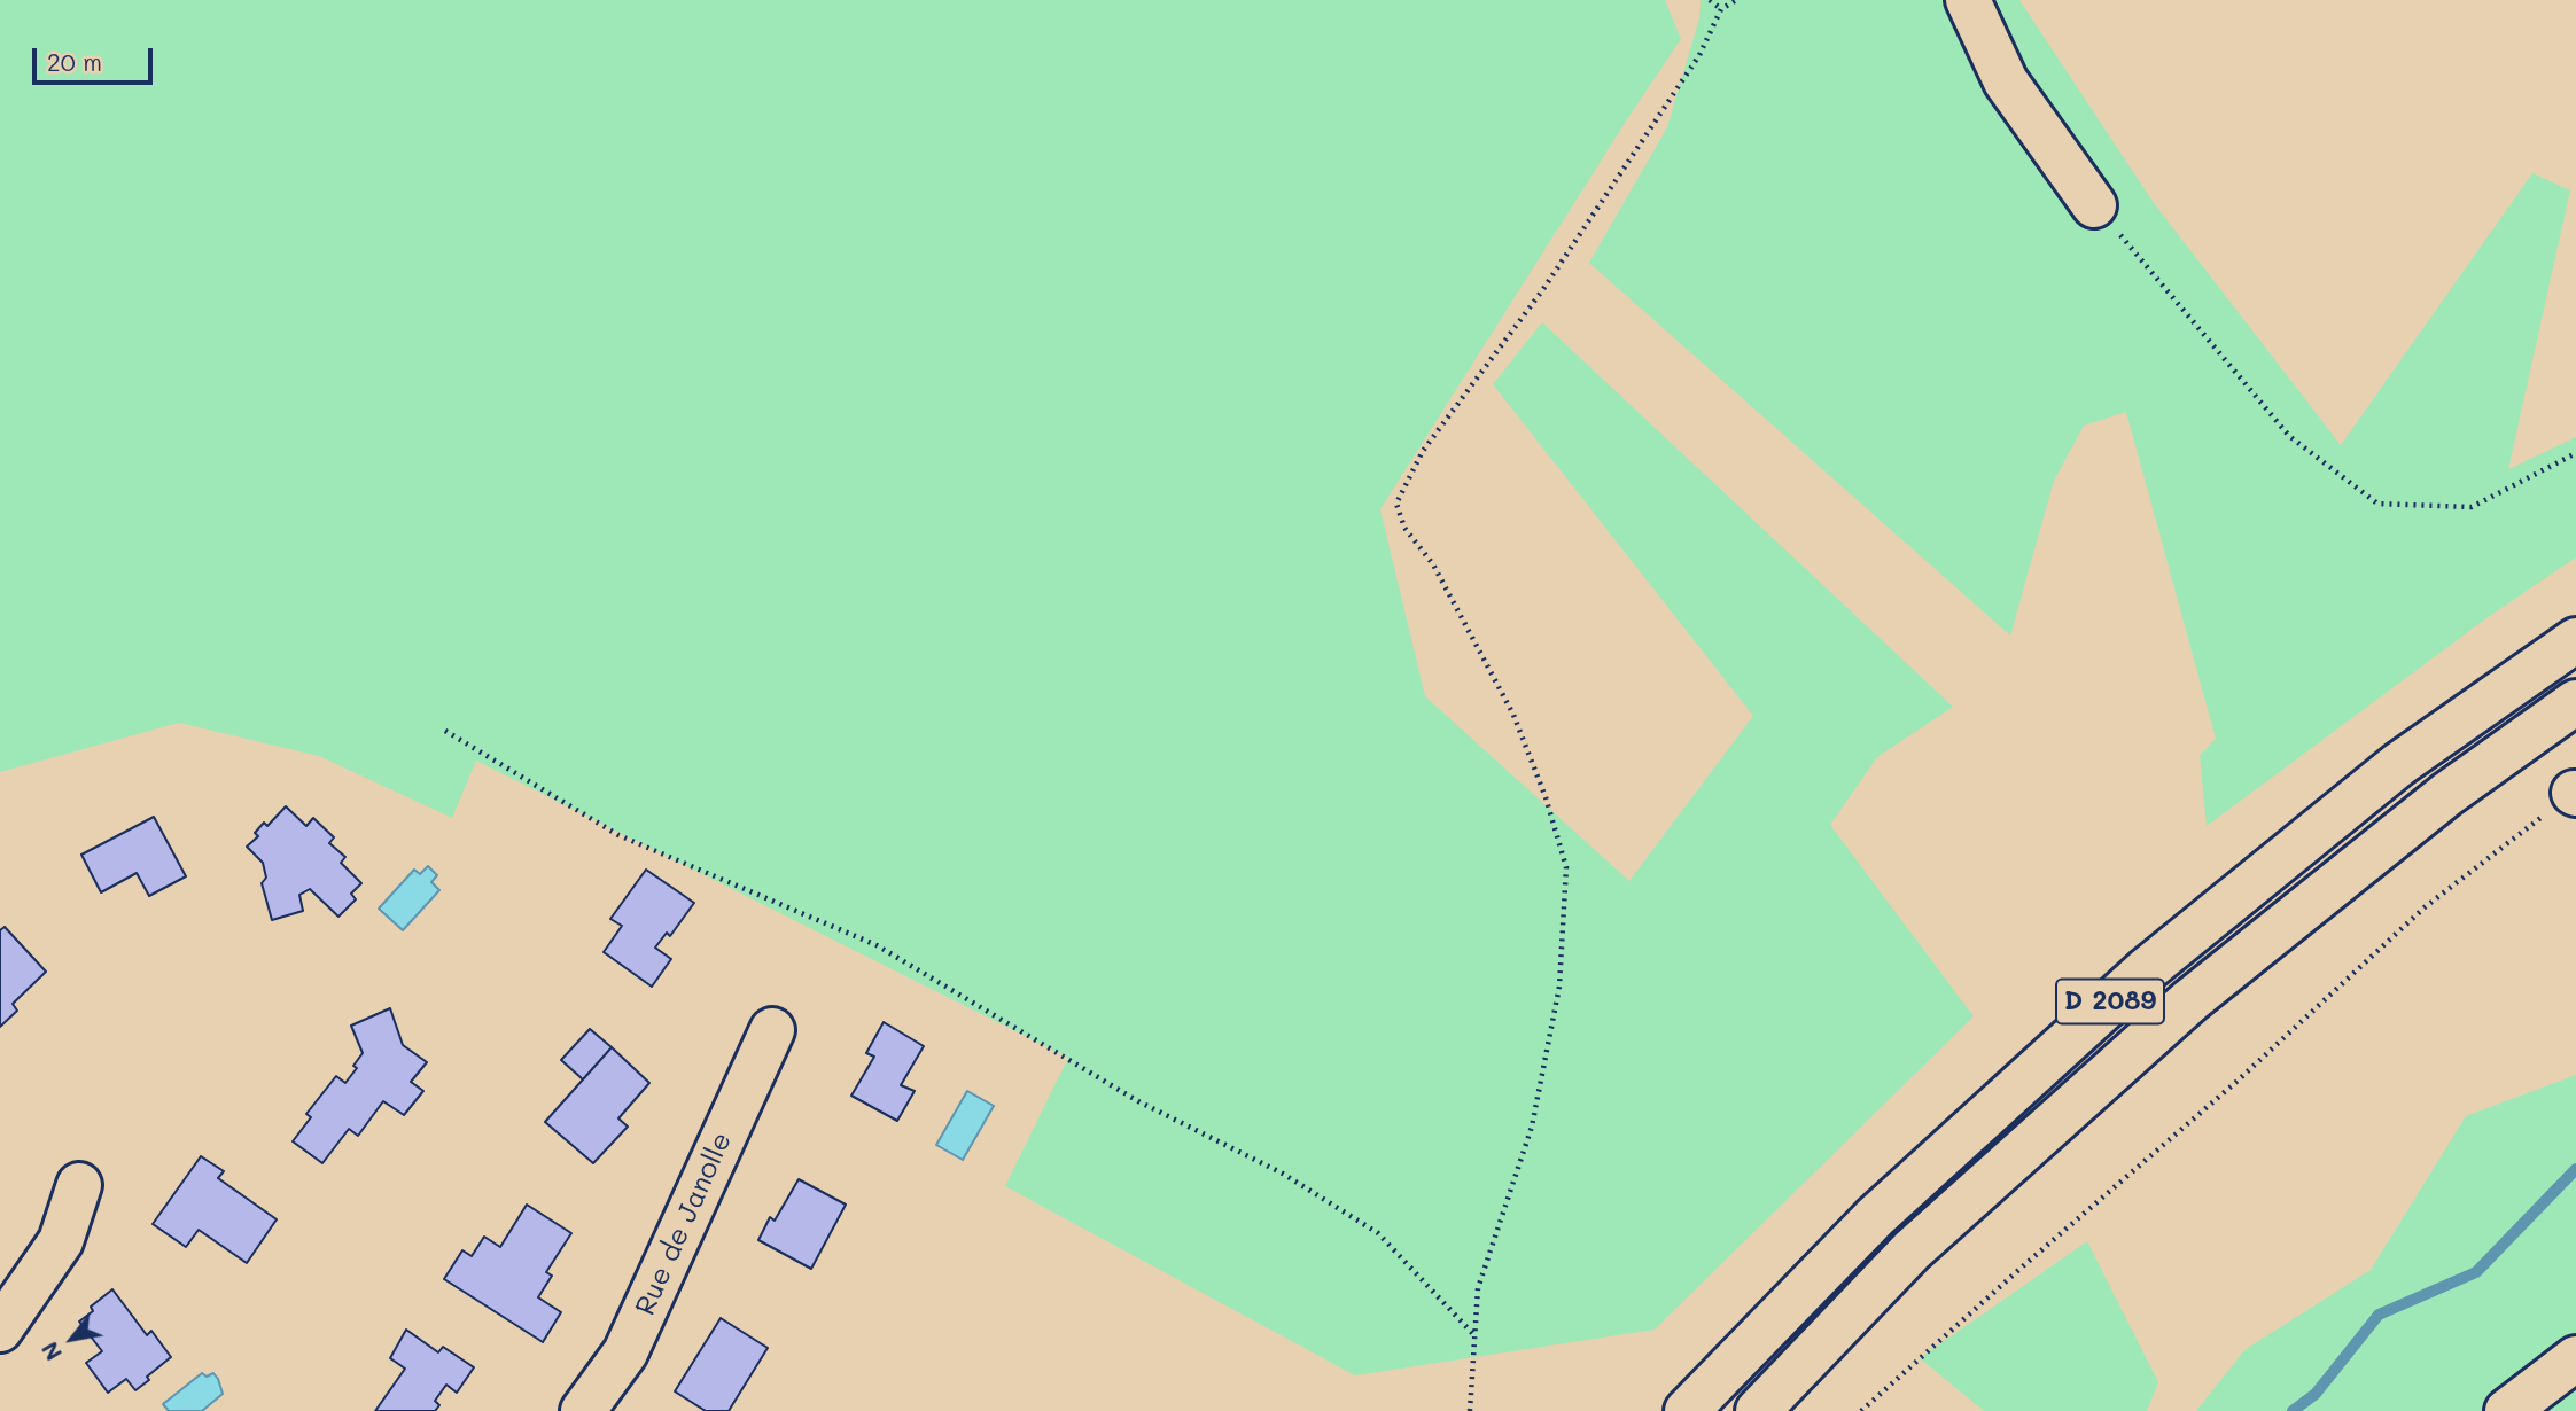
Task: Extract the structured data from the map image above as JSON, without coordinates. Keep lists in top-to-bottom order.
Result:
{
  "streets": {
    "main road": ["D 2089", "Rue de Janolle"]
  },
  "scale_bar": "20 m",
  "north": "bottom left"
}
